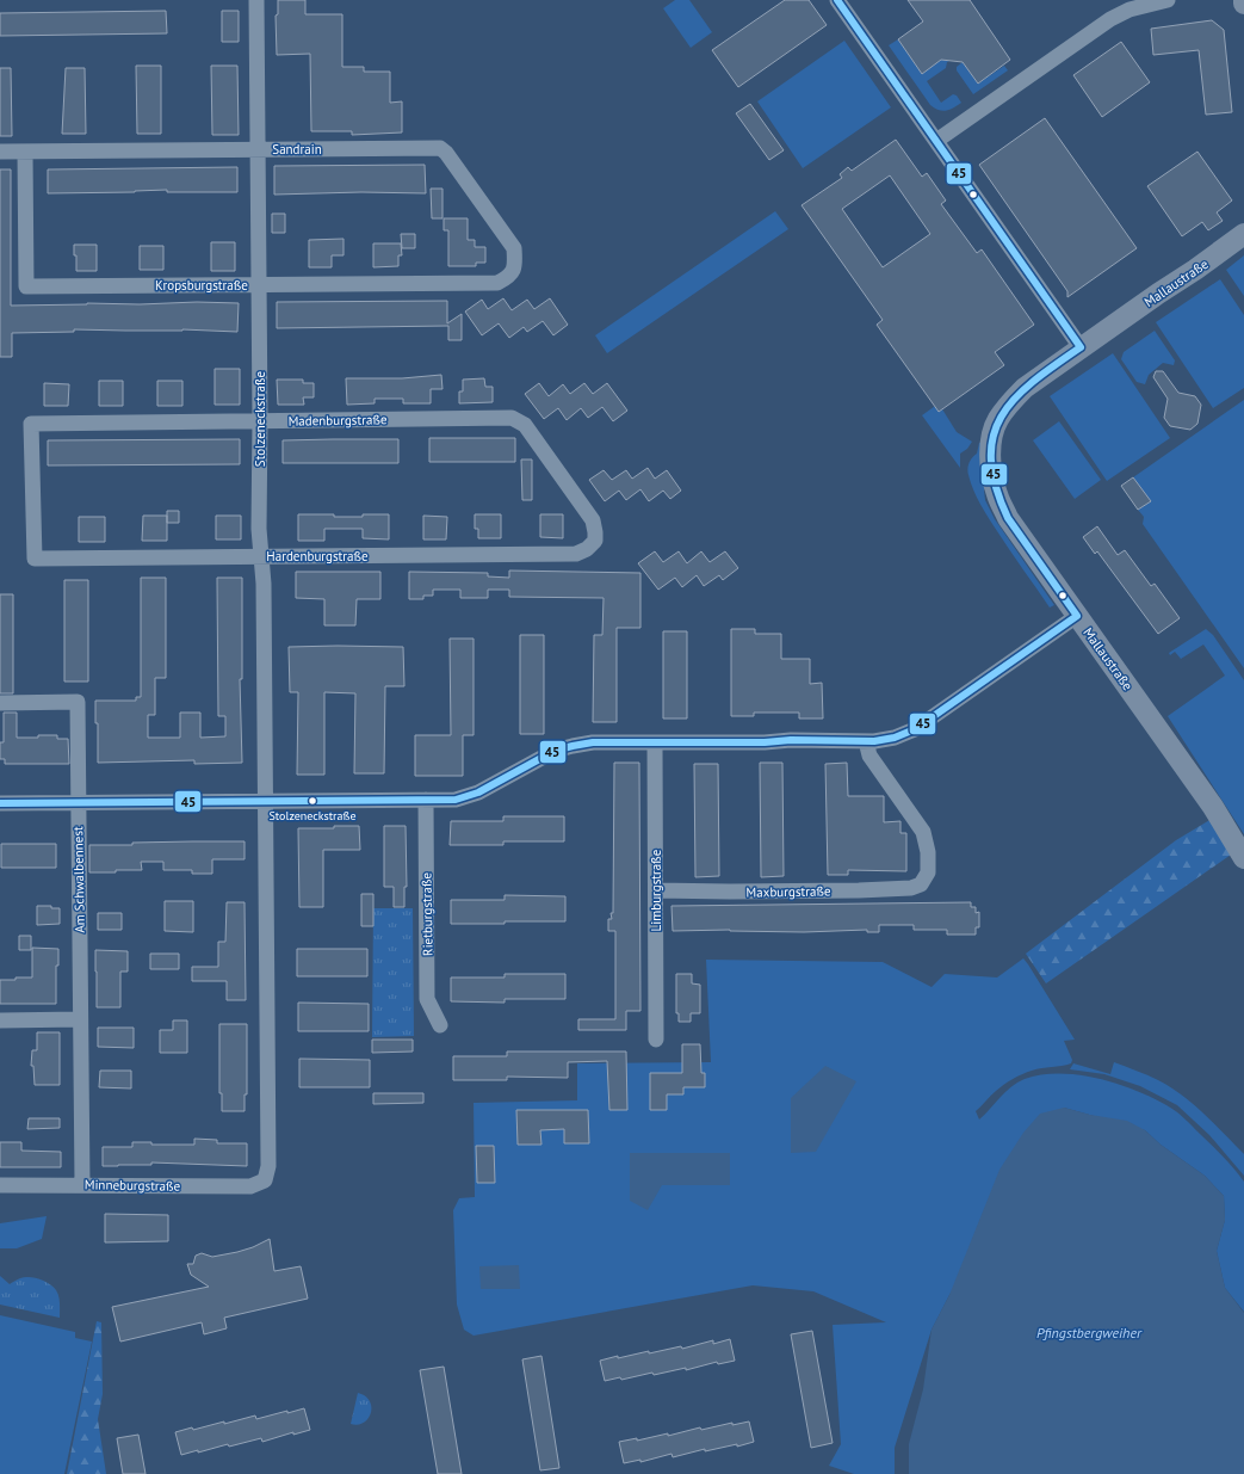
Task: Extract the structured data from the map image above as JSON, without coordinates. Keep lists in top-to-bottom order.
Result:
{
  "streets": {
    "street": [
      "Sandrain",
      "Mallaustraße",
      "Kropsburgstraße",
      "Stolzeneckstraße",
      "Madenburgstraße",
      "Hardenburgstraße",
      "Am Schwalbennest",
      "Limburgstraße",
      "Maxburgstraße",
      "Rietburgstraße",
      "Minneburgstraße"
    ]
  },
  "crossings": [
    ["Sandrain", "Kropsburgstraße"],
    ["Sandrain", "Stolzeneckstraße"],
    ["Kropsburgstraße", "Stolzeneckstraße"],
    ["Stolzeneckstraße", "Madenburgstraße"],
    ["Stolzeneckstraße", "Hardenburgstraße"],
    ["Stolzeneckstraße", "Minneburgstraße"],
    ["Madenburgstraße", "Hardenburgstraße"],
    ["Am Schwalbennest", "Minneburgstraße"],
    ["Limburgstraße", "Maxburgstraße"]
  ],
  "water": ["Pfingstbergweiher"],
  "places": ["Stolzeneckstraße"],
  "lines": ["transit line 45"]
}
